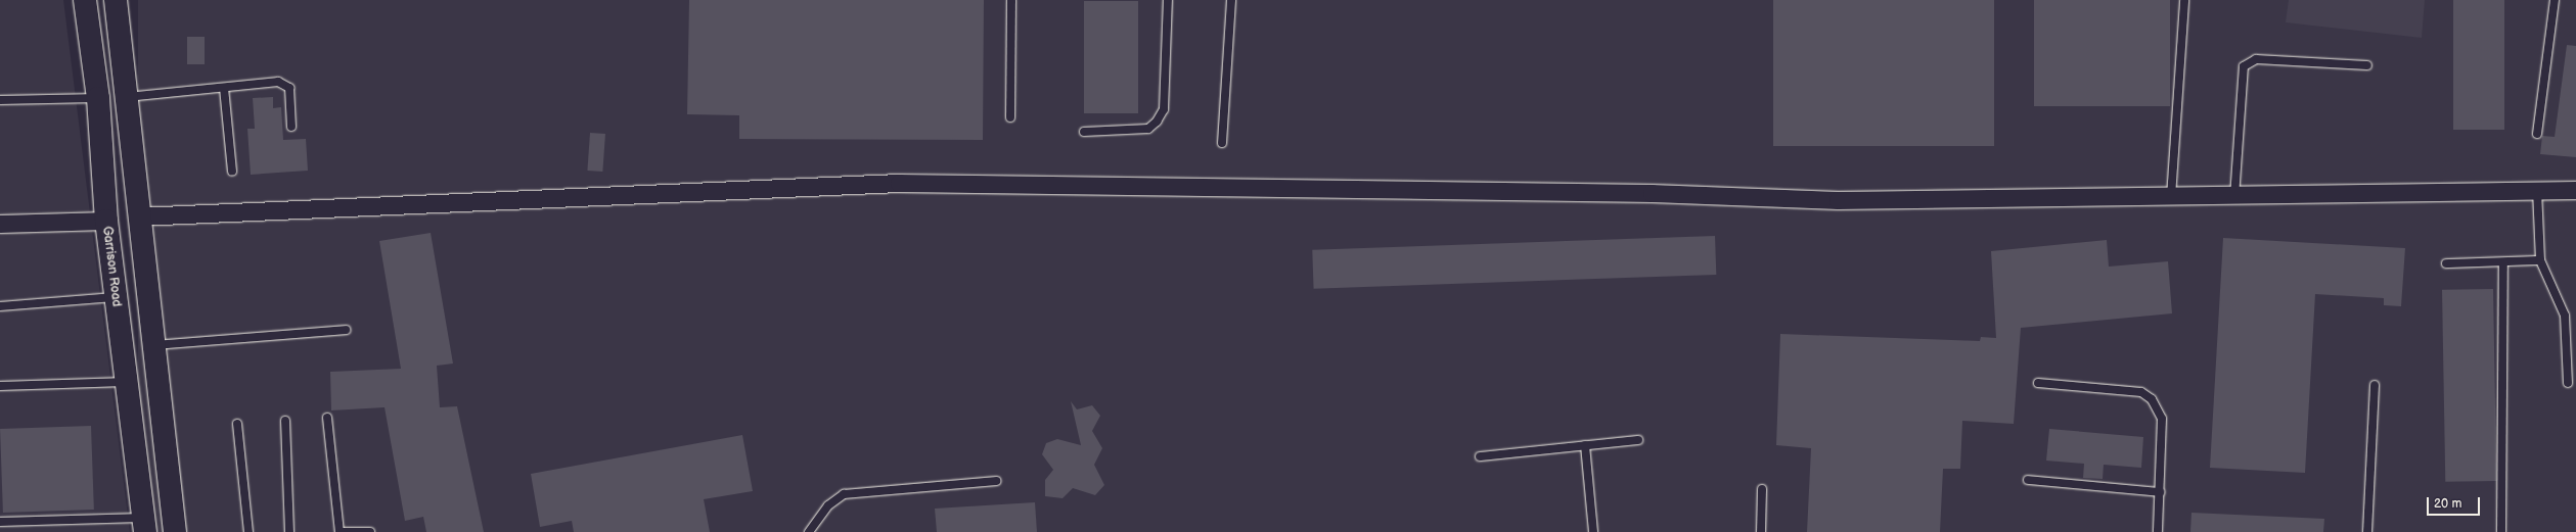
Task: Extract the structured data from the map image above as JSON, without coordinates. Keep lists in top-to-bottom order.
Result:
{
  "streets": {
    "main road": ["Garrison Road"]
  },
  "scale_bar": "20 m"
}
